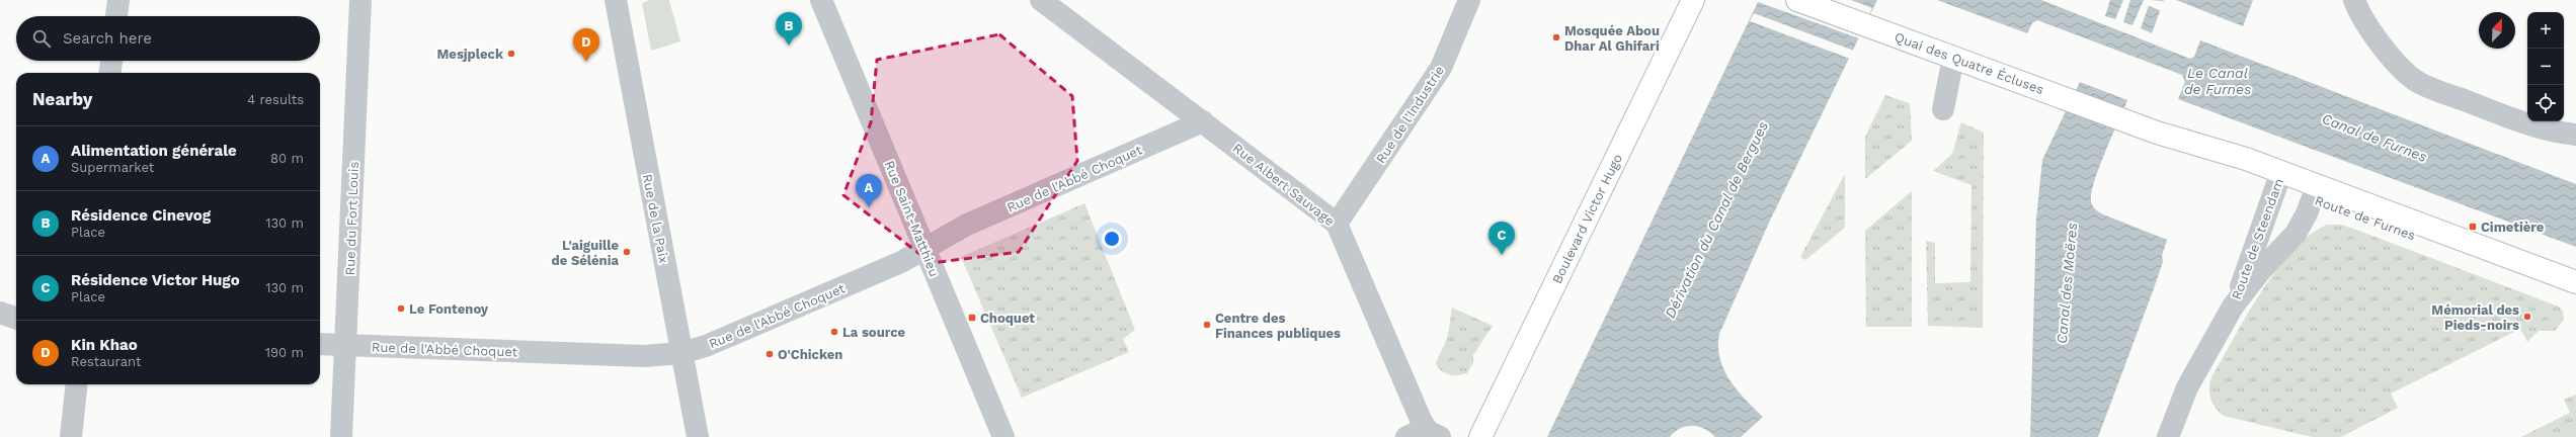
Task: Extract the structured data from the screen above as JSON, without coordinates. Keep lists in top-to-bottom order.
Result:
{
  "streets": {
    "main road": ["Quai des Quatre Écluses", "Route de Furnes", "Boulevard Victor Hugo"],
    "street": [
      "Rue de l'Industrie",
      "Rue de l'Abbé Choquet",
      "Rue Albert Sauvage",
      "Rue du Fort Louis",
      "Rue de la Paix",
      "Rue Saint-Matthieu",
      "Route de Steendam"
    ]
  },
  "crossings": [
    ["Quai des Quatre Écluses", "Route de Furnes"],
    ["Rue de l'Industrie", "Rue Albert Sauvage"],
    ["Rue de l'Abbé Choquet", "Rue Albert Sauvage"],
    ["Rue de l'Abbé Choquet", "Rue du Fort Louis"],
    ["Rue de l'Abbé Choquet", "Rue de la Paix"],
    ["Rue de l'Abbé Choquet", "Rue Saint-Matthieu"],
    ["Route de Furnes", "Route de Steendam"]
  ],
  "water": [
    "Le Canal de Furnes",
    "Canal de Furnes",
    "Dérivation du Canal de Bergues",
    "Canal des Moëres"
  ],
  "places": {
    "other": [
      "Mosquée Abou Dhar Al Ghifari",
      "Mesjpleck",
      "L'aiguille de Sélénia",
      "Le Fontenoy",
      "Mémorial des Pieds-noirs",
      "Centre des Finances publiques",
      "La source",
      "O'Chicken"
    ],
    "transit": ["Cimetière", "Choquet"]
  },
  "north": "top right",
  "page": {
    "map_buttons": ["+", "−"],
    "pins": [
      "B",
      "D",
      "A",
      "C"
    ],
    "search": "Search here",
    "heading": ["Nearby", "4 results"],
    "list": [
      {
        "mark": "A",
        "name": "Alimentation générale",
        "note": "Supermarket",
        "value": "80 m"
      },
      {
        "mark": "B",
        "name": "Résidence Cinevog",
        "note": "Place",
        "value": "130 m"
      },
      {
        "mark": "C",
        "name": "Résidence Victor Hugo",
        "note": "Place",
        "value": "130 m"
      },
      {
        "mark": "D",
        "name": "Kin Khao",
        "note": "Restaurant",
        "value": "190 m"
      }
    ]
  }
}
